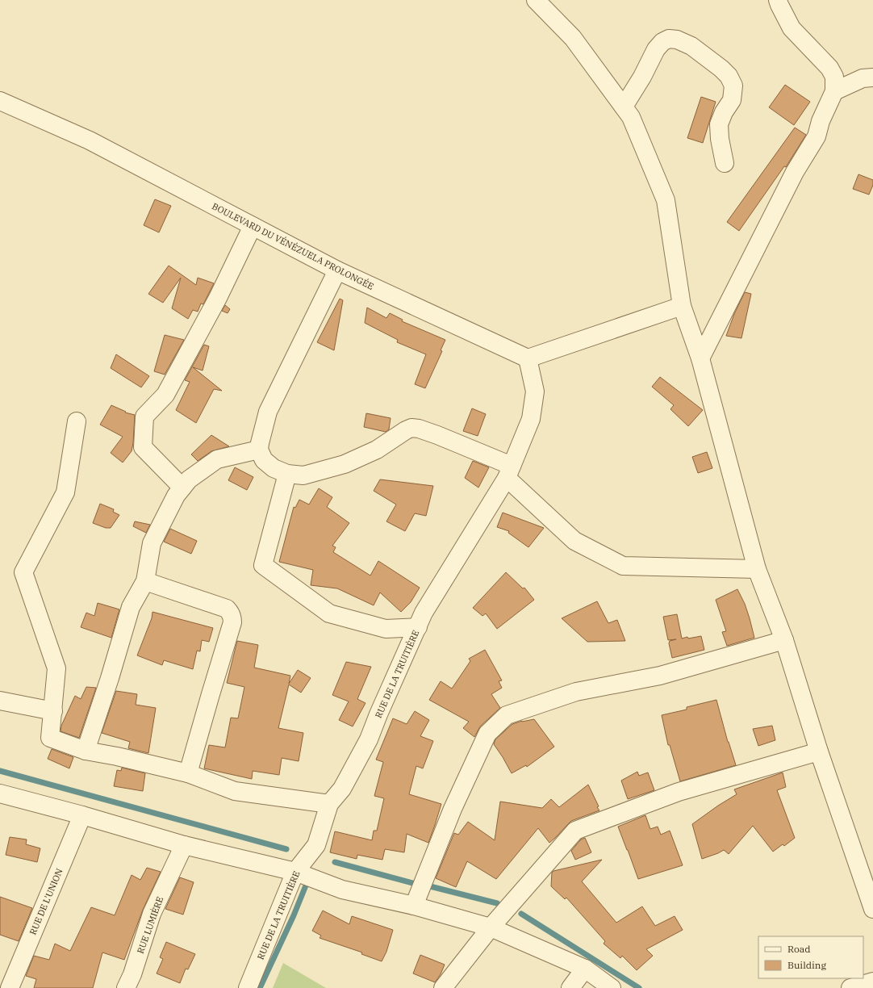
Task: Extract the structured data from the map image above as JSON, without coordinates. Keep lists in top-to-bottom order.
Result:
{
  "streets": {
    "street": [
      "BOULEVARD DU VÉNÉZUELA PROLONGÉE",
      "RUE DE LA TRUITIÈRE",
      "RUE DE L'UNION",
      "RUE LUMIÈRE"
    ]
  },
  "crossings": [
    ["BOULEVARD DU VÉNÉZUELA PROLONGÉE", "RUE DE LA TRUITIÈRE"]
  ],
  "legend": ["Road", "Building"]
}
